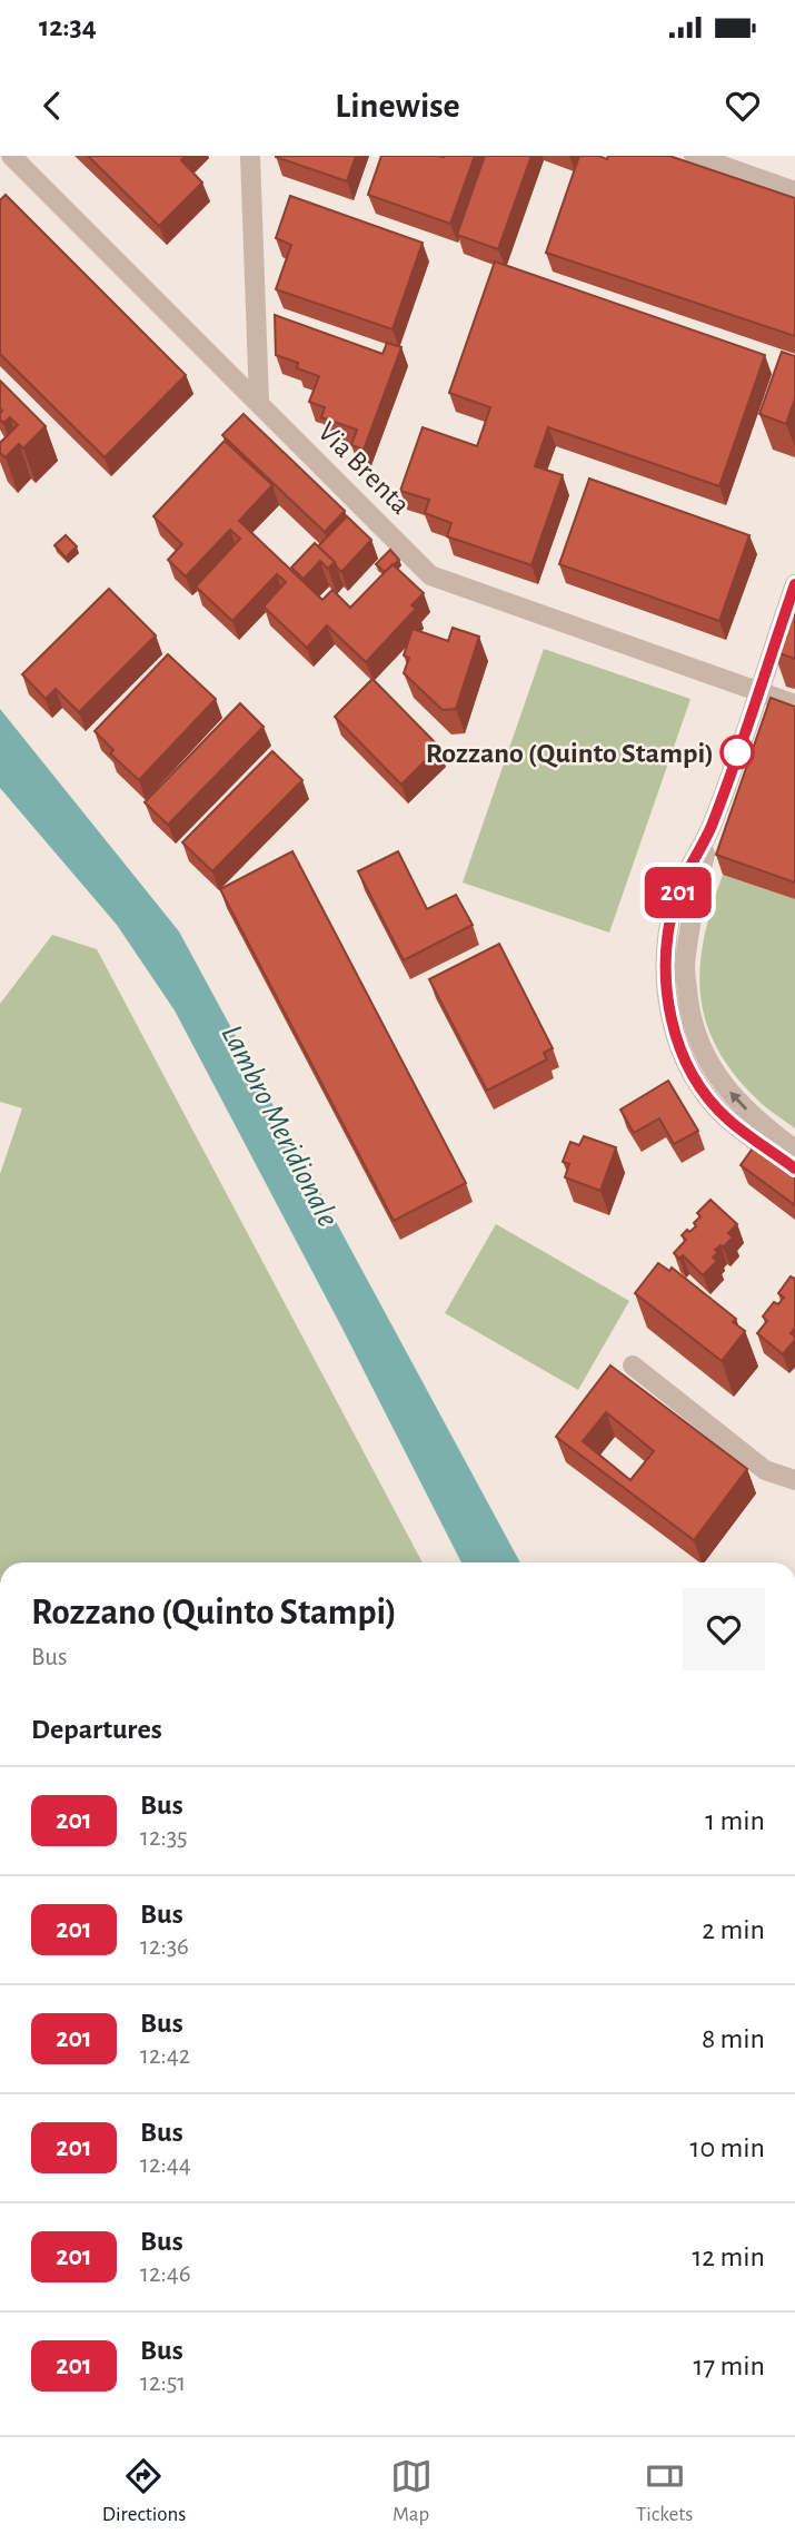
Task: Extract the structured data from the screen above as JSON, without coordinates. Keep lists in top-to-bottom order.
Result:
{
  "streets": {
    "street": ["Via Brenta"]
  },
  "water": ["Lambro Meridionale"],
  "places": ["Rozzano (Quinto Stampi)"],
  "lines": ["bus line 201"],
  "page": {
    "status": "12:34",
    "header": "Linewise",
    "on_map": "201",
    "heading": [
      ["Rozzano (Quinto Stampi)", "Bus"],
      "Departures"
    ],
    "list": [
      {
        "mark": "201",
        "name": "Bus",
        "note": "12:35",
        "value": "1 min"
      },
      {
        "mark": "201",
        "name": "Bus",
        "note": "12:36",
        "value": "2 min"
      },
      {
        "mark": "201",
        "name": "Bus",
        "note": "12:42",
        "value": "8 min"
      },
      {
        "mark": "201",
        "name": "Bus",
        "note": "12:44",
        "value": "10 min"
      },
      {
        "mark": "201",
        "name": "Bus",
        "note": "12:46",
        "value": "12 min"
      },
      {
        "mark": "201",
        "name": "Bus",
        "note": "12:51",
        "value": "17 min"
      }
    ],
    "tabs": ["Directions", "Map", "Tickets"]
  }
}
